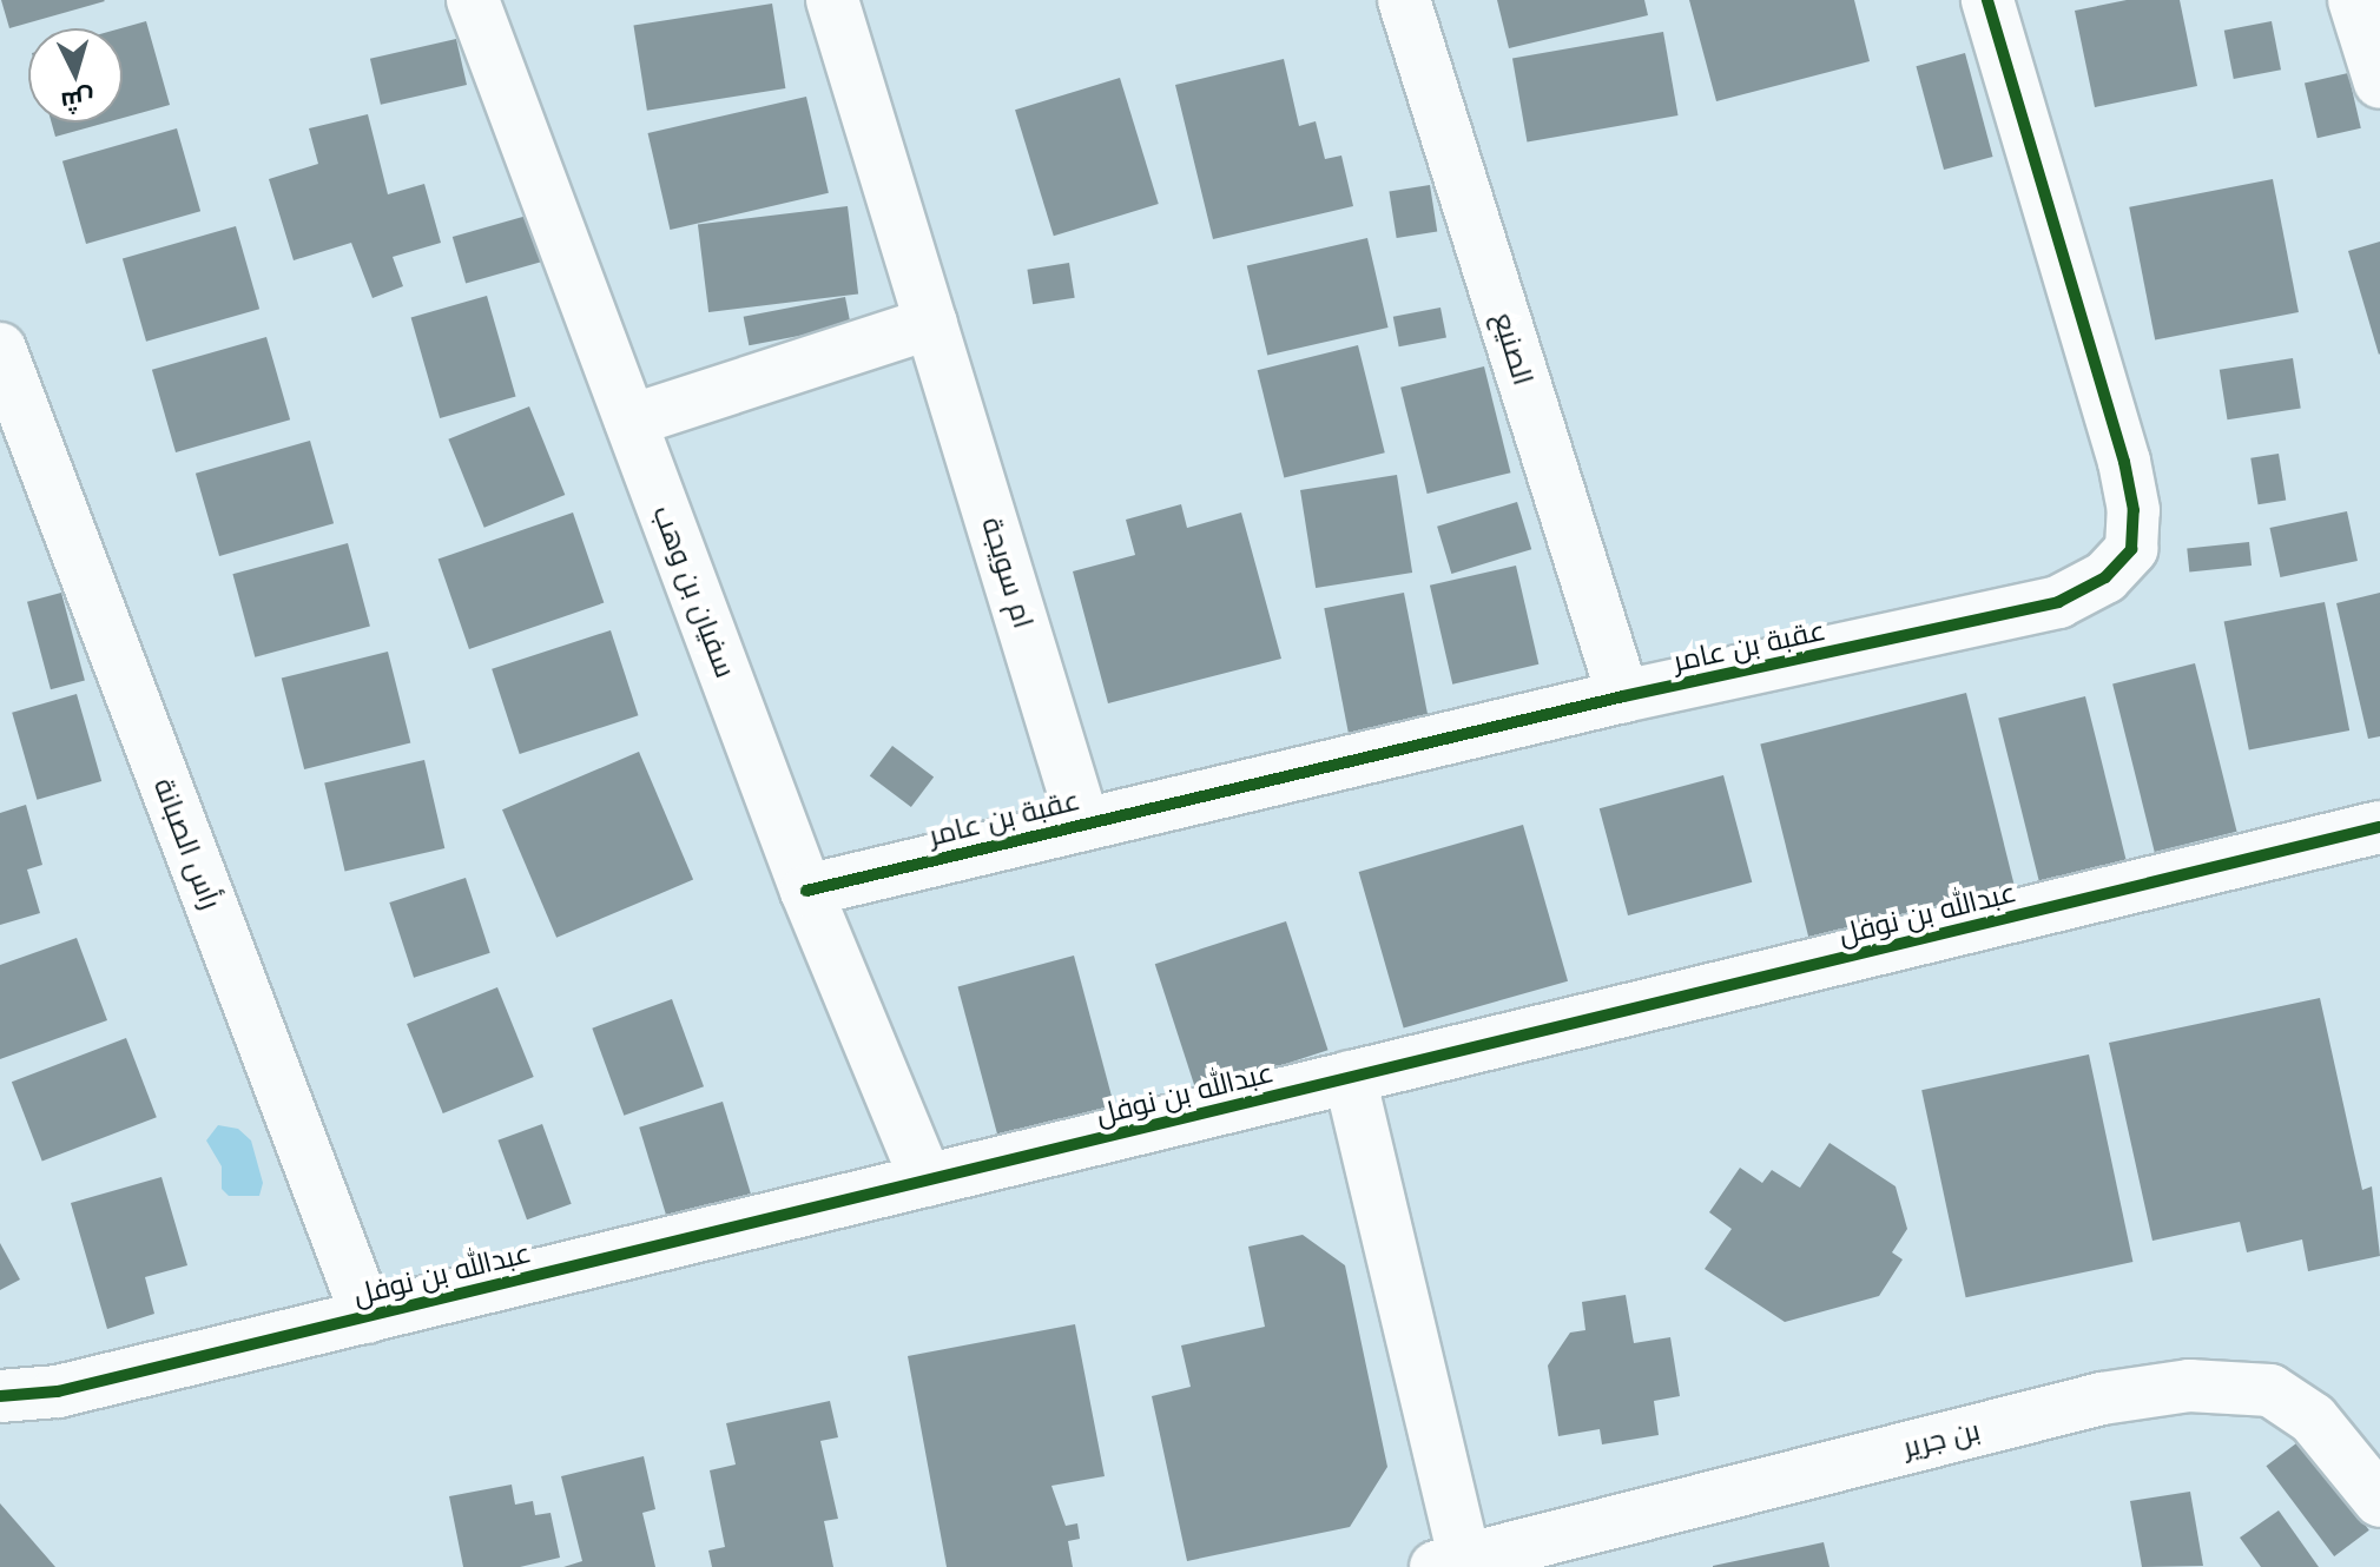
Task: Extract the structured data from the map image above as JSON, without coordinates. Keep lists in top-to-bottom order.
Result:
{
  "streets": {
    "street": [
      "الصنيع",
      "ام سويجة",
      "سفيان بن وهب",
      "عقبة بن عامر",
      "رأس الصبانة",
      "عبدالله بن نوفل",
      "بن جرير"
    ]
  },
  "crossings": [
    ["الصنيع", "عقبة بن عامر"],
    ["ام سويجة", "عقبة بن عامر"],
    ["سفيان بن وهب", "عقبة بن عامر"],
    ["سفيان بن وهب", "عبدالله بن نوفل"],
    ["رأس الصبانة", "عبدالله بن نوفل"],
    ["عبدالله بن نوفل", "بن جرير"]
  ],
  "north": "bottom"
}
